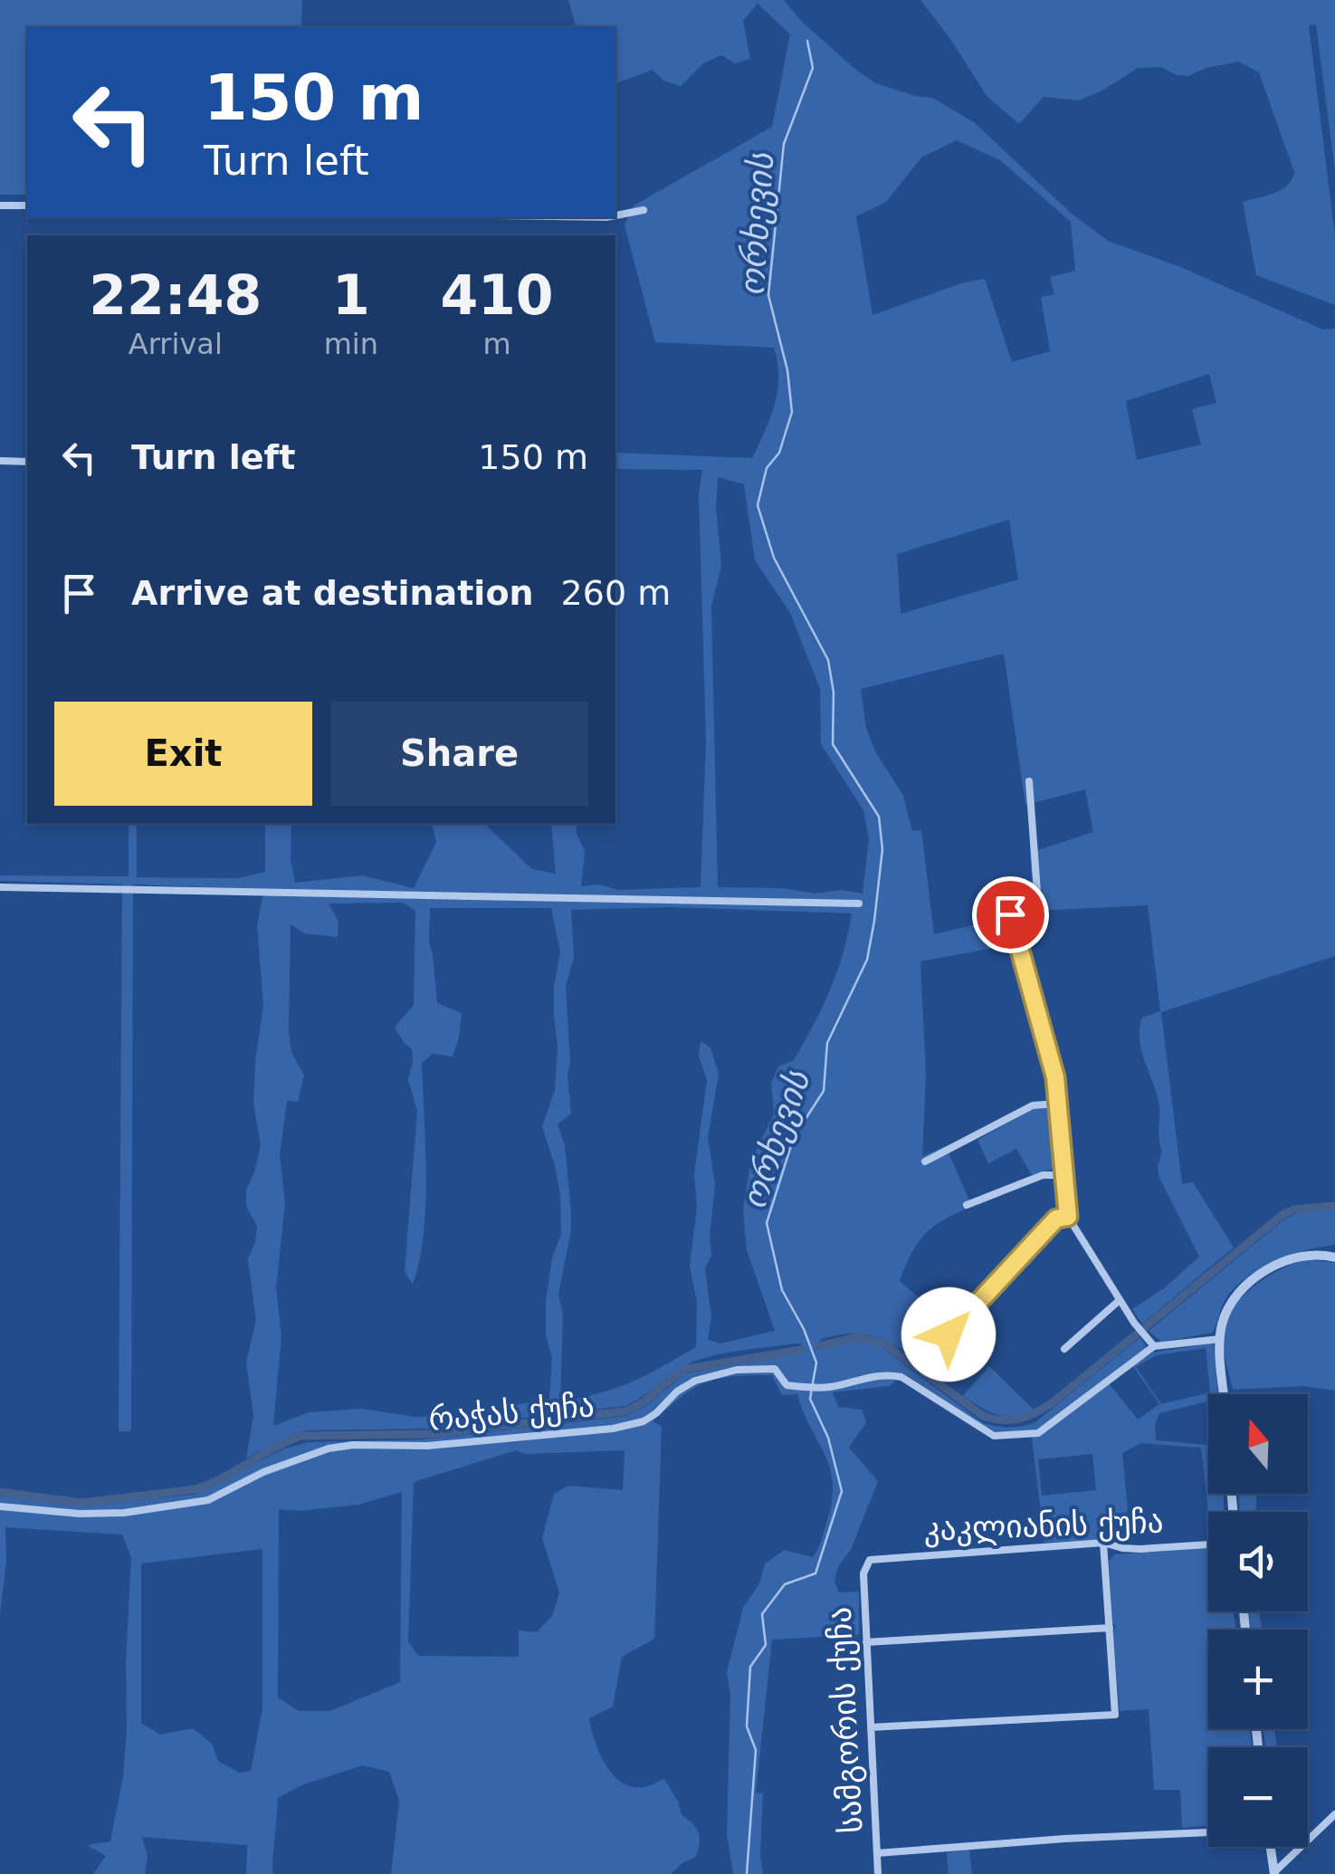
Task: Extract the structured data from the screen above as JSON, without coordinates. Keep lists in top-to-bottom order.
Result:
{
  "streets": {
    "street": ["რაჭას ქუჩა", "კაკლიანის ქუჩა", "სამგორის ქუჩა"]
  },
  "crossings": [
    ["კაკლიანის ქუჩა", "სამგორის ქუჩა"]
  ],
  "water": ["ორხევის"],
  "north": "top",
  "page": {
    "turn": ["150 m", "Turn left"],
    "eta": [
      "22:48",
      "Arrival",
      "1",
      "min",
      "410",
      "m"
    ],
    "list": [
      {
        "name": "Turn left",
        "value": "150 m"
      },
      {
        "name": "Arrive at destination",
        "value": "260 m"
      }
    ],
    "buttons": ["Exit", "Share"],
    "map_buttons": ["+", "−"]
  }
}
